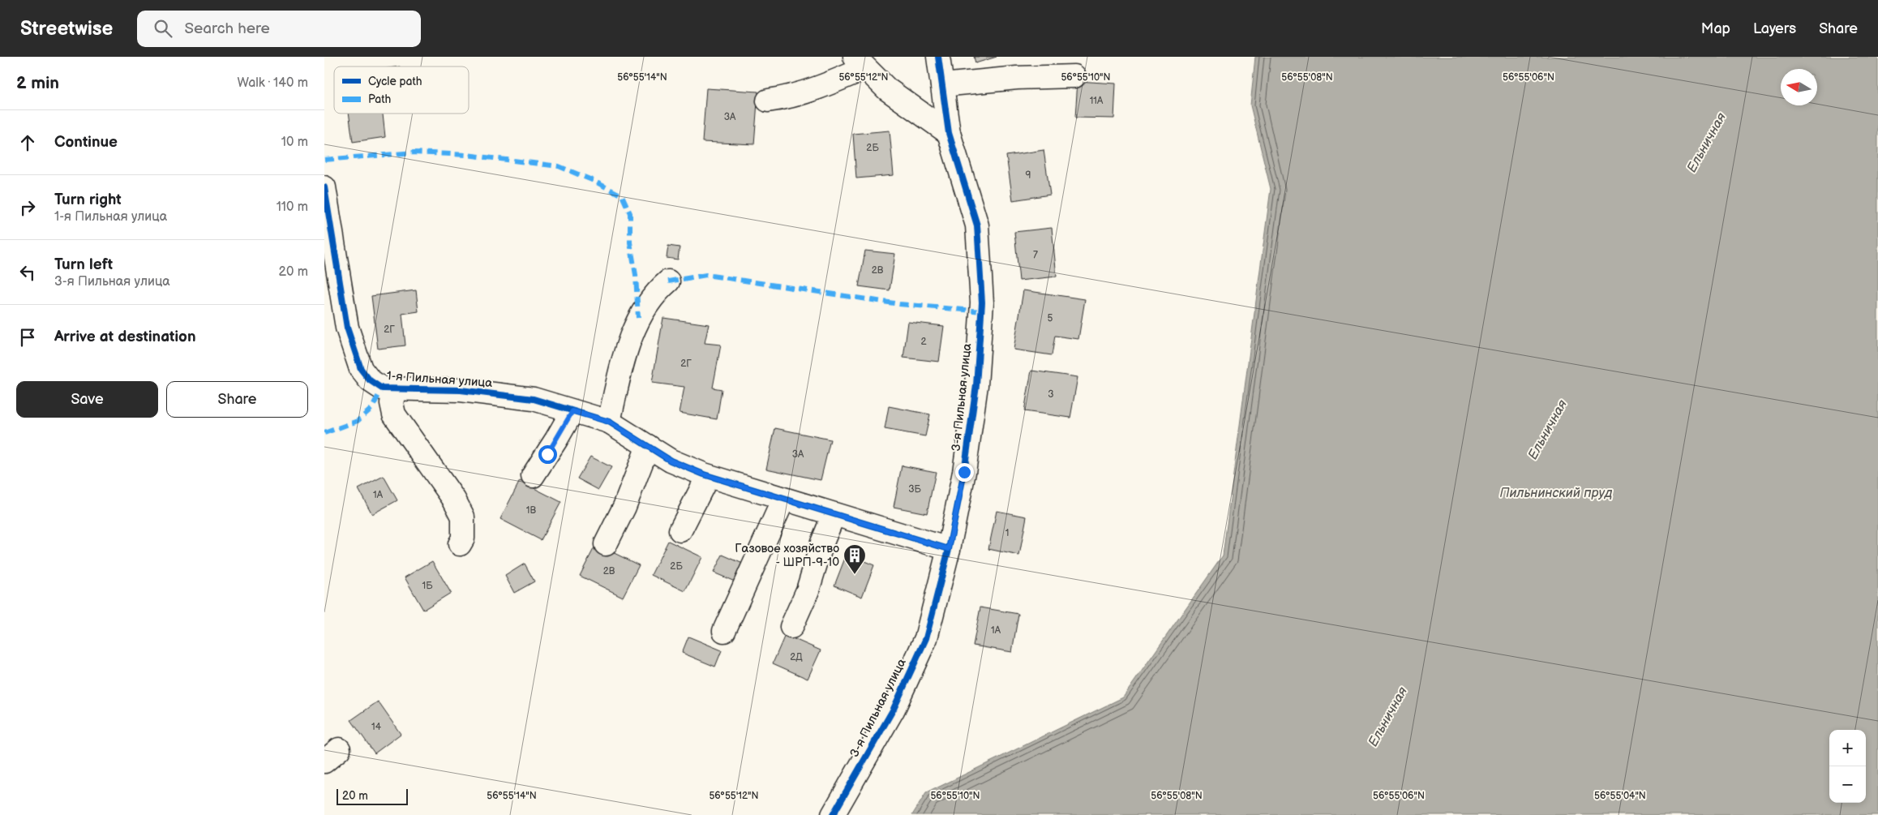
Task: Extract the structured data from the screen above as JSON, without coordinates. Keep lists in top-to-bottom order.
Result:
{
  "streets": {
    "street": ["1-я Пильная улица", "3-я Пильная улица"]
  },
  "crossings": [
    ["1-я Пильная улица", "3-я Пильная улица"]
  ],
  "water": ["Ельничная", "Пильнинский пруд"],
  "places": {
    "building": ["Газовое хозяйство - ШРП-9-10"]
  },
  "house_numbers": [
    "11А",
    "3А",
    "2Б",
    "9",
    "7",
    "2В",
    "5",
    "2Г",
    "2",
    "2Г",
    "3",
    "3А",
    "3Б",
    "1А",
    "1В",
    "1",
    "2Б",
    "2В",
    "1Б",
    "1А",
    "2Д",
    "14"
  ],
  "legend": ["Cycle path", "Path"],
  "scale_bar": "20 m",
  "north": "left",
  "page": {
    "header": "Streetwise",
    "search": "Search here",
    "nav": ["Map", "Layers", "Share"],
    "heading": ["2 min", "Walk · 140 m"],
    "list": [
      ["Continue", "10 m"],
      ["Turn right", "1-я Пильная улица", "110 m"],
      ["Turn left", "3-я Пильная улица", "20 m"],
      "Arrive at destination"
    ],
    "buttons": ["Save", "Share"],
    "map_buttons": ["+", "−"],
    "scale": "20 m"
  },
  "coordinates": [
    "56°55'14\"N",
    "56°55'12\"N",
    "56°55'10\"N",
    "56°55'08\"N",
    "56°55'06\"N",
    "56°55'04\"N"
  ]
}
